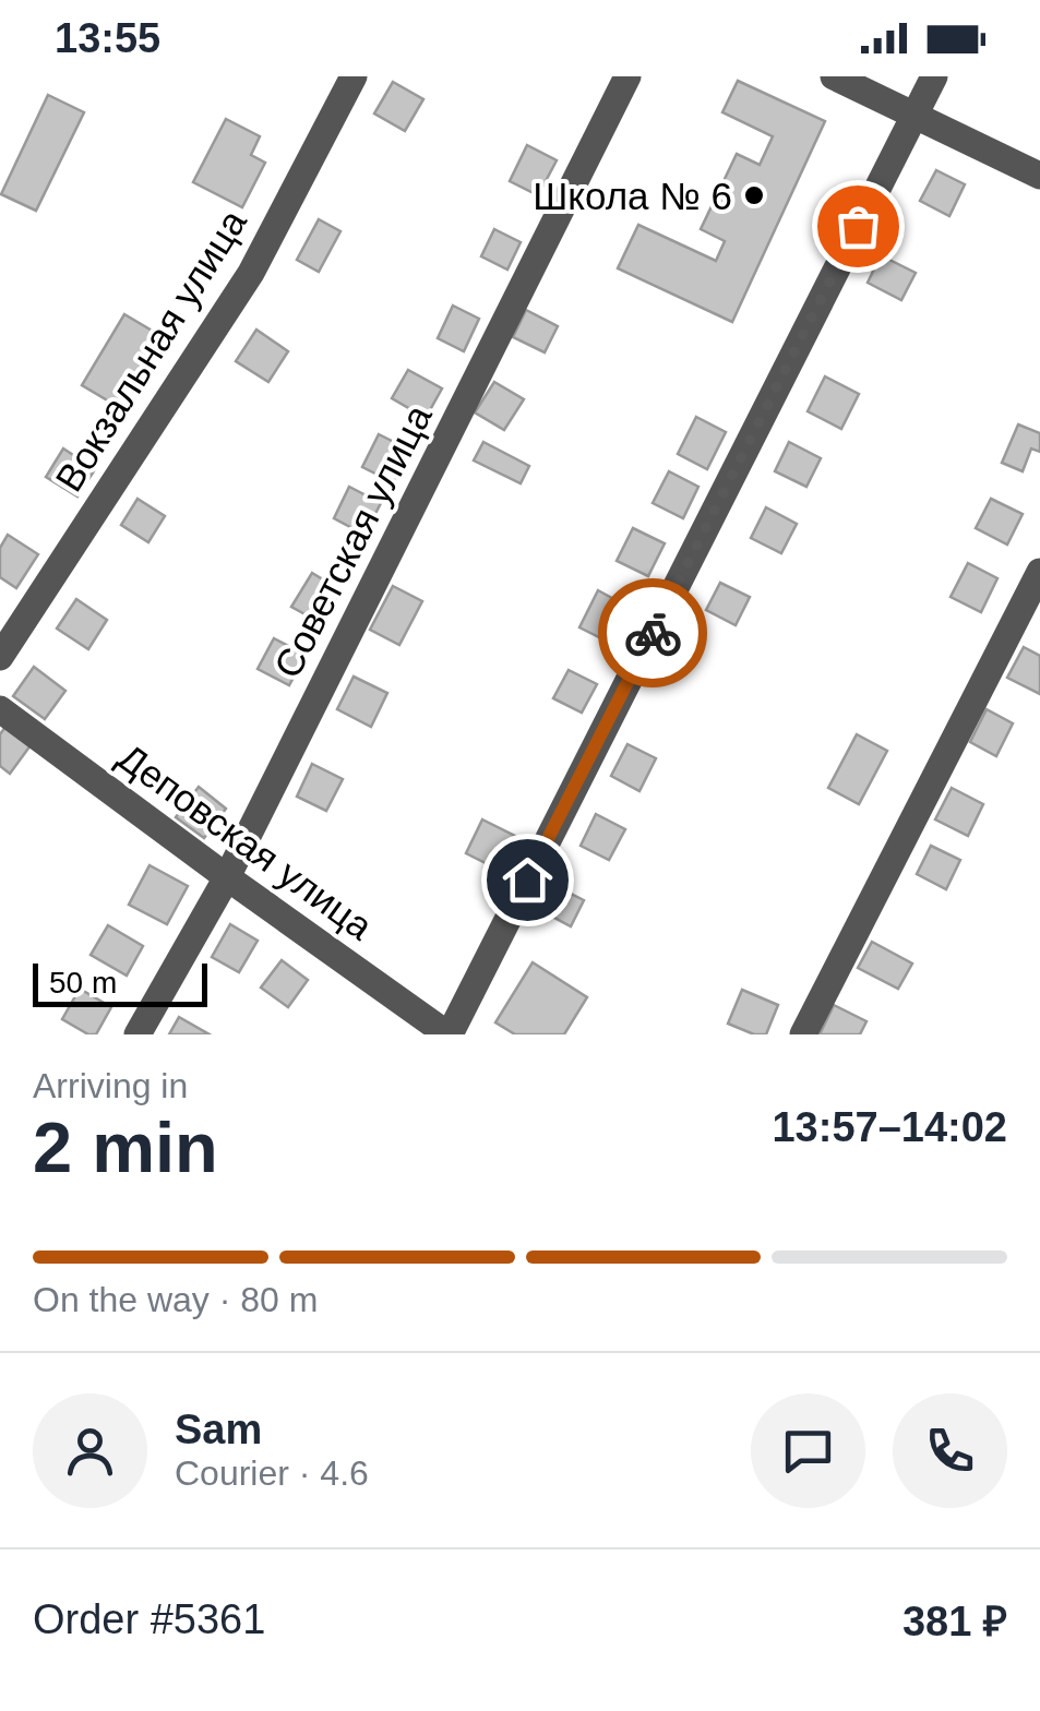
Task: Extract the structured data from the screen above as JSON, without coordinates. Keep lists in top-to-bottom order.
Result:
{
  "streets": {
    "street": ["Вокзальная улица", "Советская улица", "Деповская улица"]
  },
  "crossings": [
    ["Советская улица", "Деповская улица"]
  ],
  "places": ["Школа № 6"],
  "scale_bar": "50 m",
  "page": {
    "status": "13:55",
    "scale": "50 m",
    "heading": ["2 min", "Arriving in", "13:57–14:02"],
    "panel": [
      "Sam",
      "Courier · 4.6",
      "Order #5361",
      "381 ₽"
    ],
    "bar": "On the way · 80 m"
  }
}
